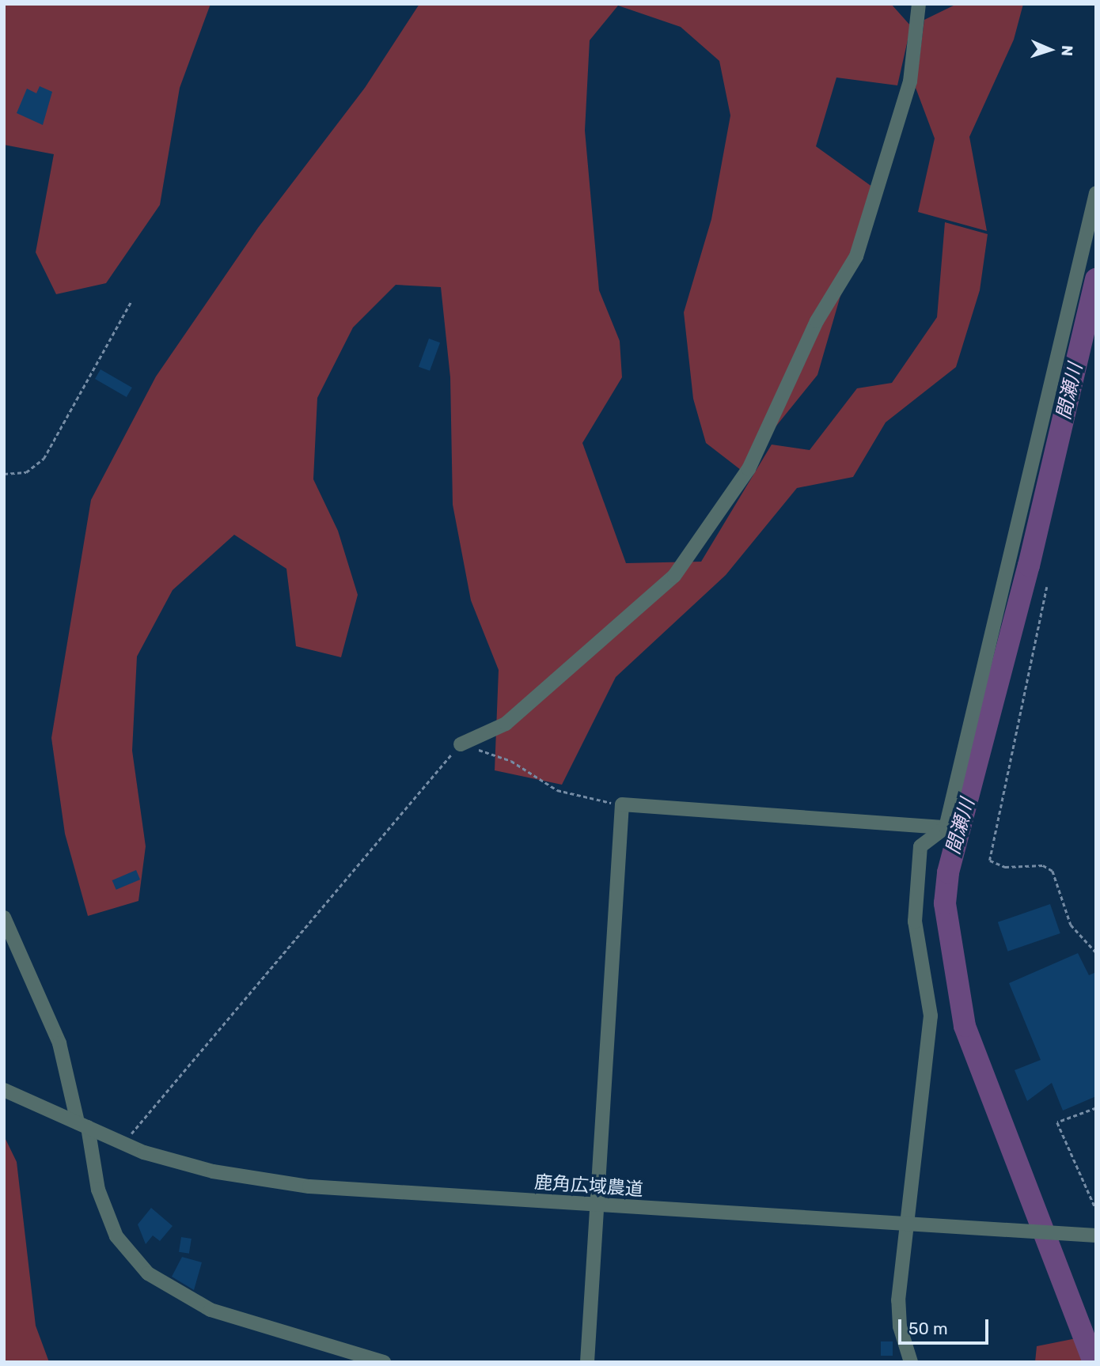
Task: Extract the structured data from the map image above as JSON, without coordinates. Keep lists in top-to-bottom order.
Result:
{
  "streets": {
    "street": ["鹿角広域農道"]
  },
  "water": ["間瀬川"],
  "scale_bar": "50 m",
  "north": "right"
}
